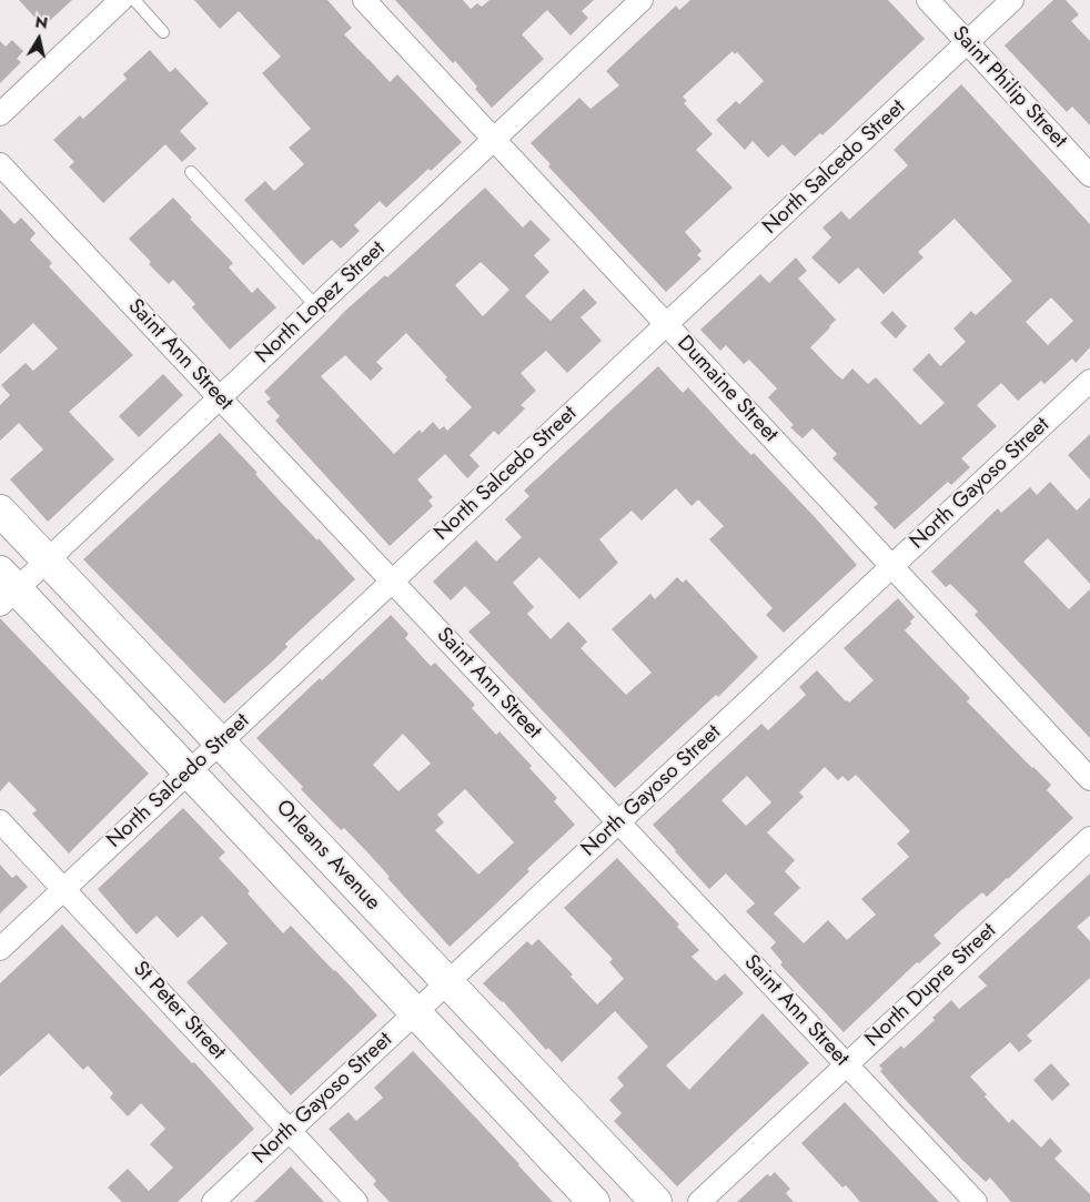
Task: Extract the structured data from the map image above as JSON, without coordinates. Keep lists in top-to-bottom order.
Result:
{
  "streets": {
    "street": [
      "Saint Philip Street",
      "North Salcedo Street",
      "North Lopez Street",
      "Saint Ann Street",
      "Dumaine Street",
      "North Gayoso Street",
      "Orleans Avenue",
      "North Dupre Street",
      "St Peter Street"
    ]
  },
  "crossings": [
    ["Saint Philip Street", "North Salcedo Street"],
    ["North Salcedo Street", "Saint Ann Street"],
    ["North Salcedo Street", "Dumaine Street"],
    ["North Salcedo Street", "Orleans Avenue"],
    ["North Salcedo Street", "St Peter Street"],
    ["North Lopez Street", "Saint Ann Street"],
    ["North Lopez Street", "Dumaine Street"],
    ["North Lopez Street", "Orleans Avenue"],
    ["Saint Ann Street", "North Gayoso Street"],
    ["Saint Ann Street", "North Dupre Street"],
    ["Dumaine Street", "North Gayoso Street"],
    ["North Gayoso Street", "Orleans Avenue"],
    ["North Gayoso Street", "St Peter Street"]
  ],
  "north": "top"
}
